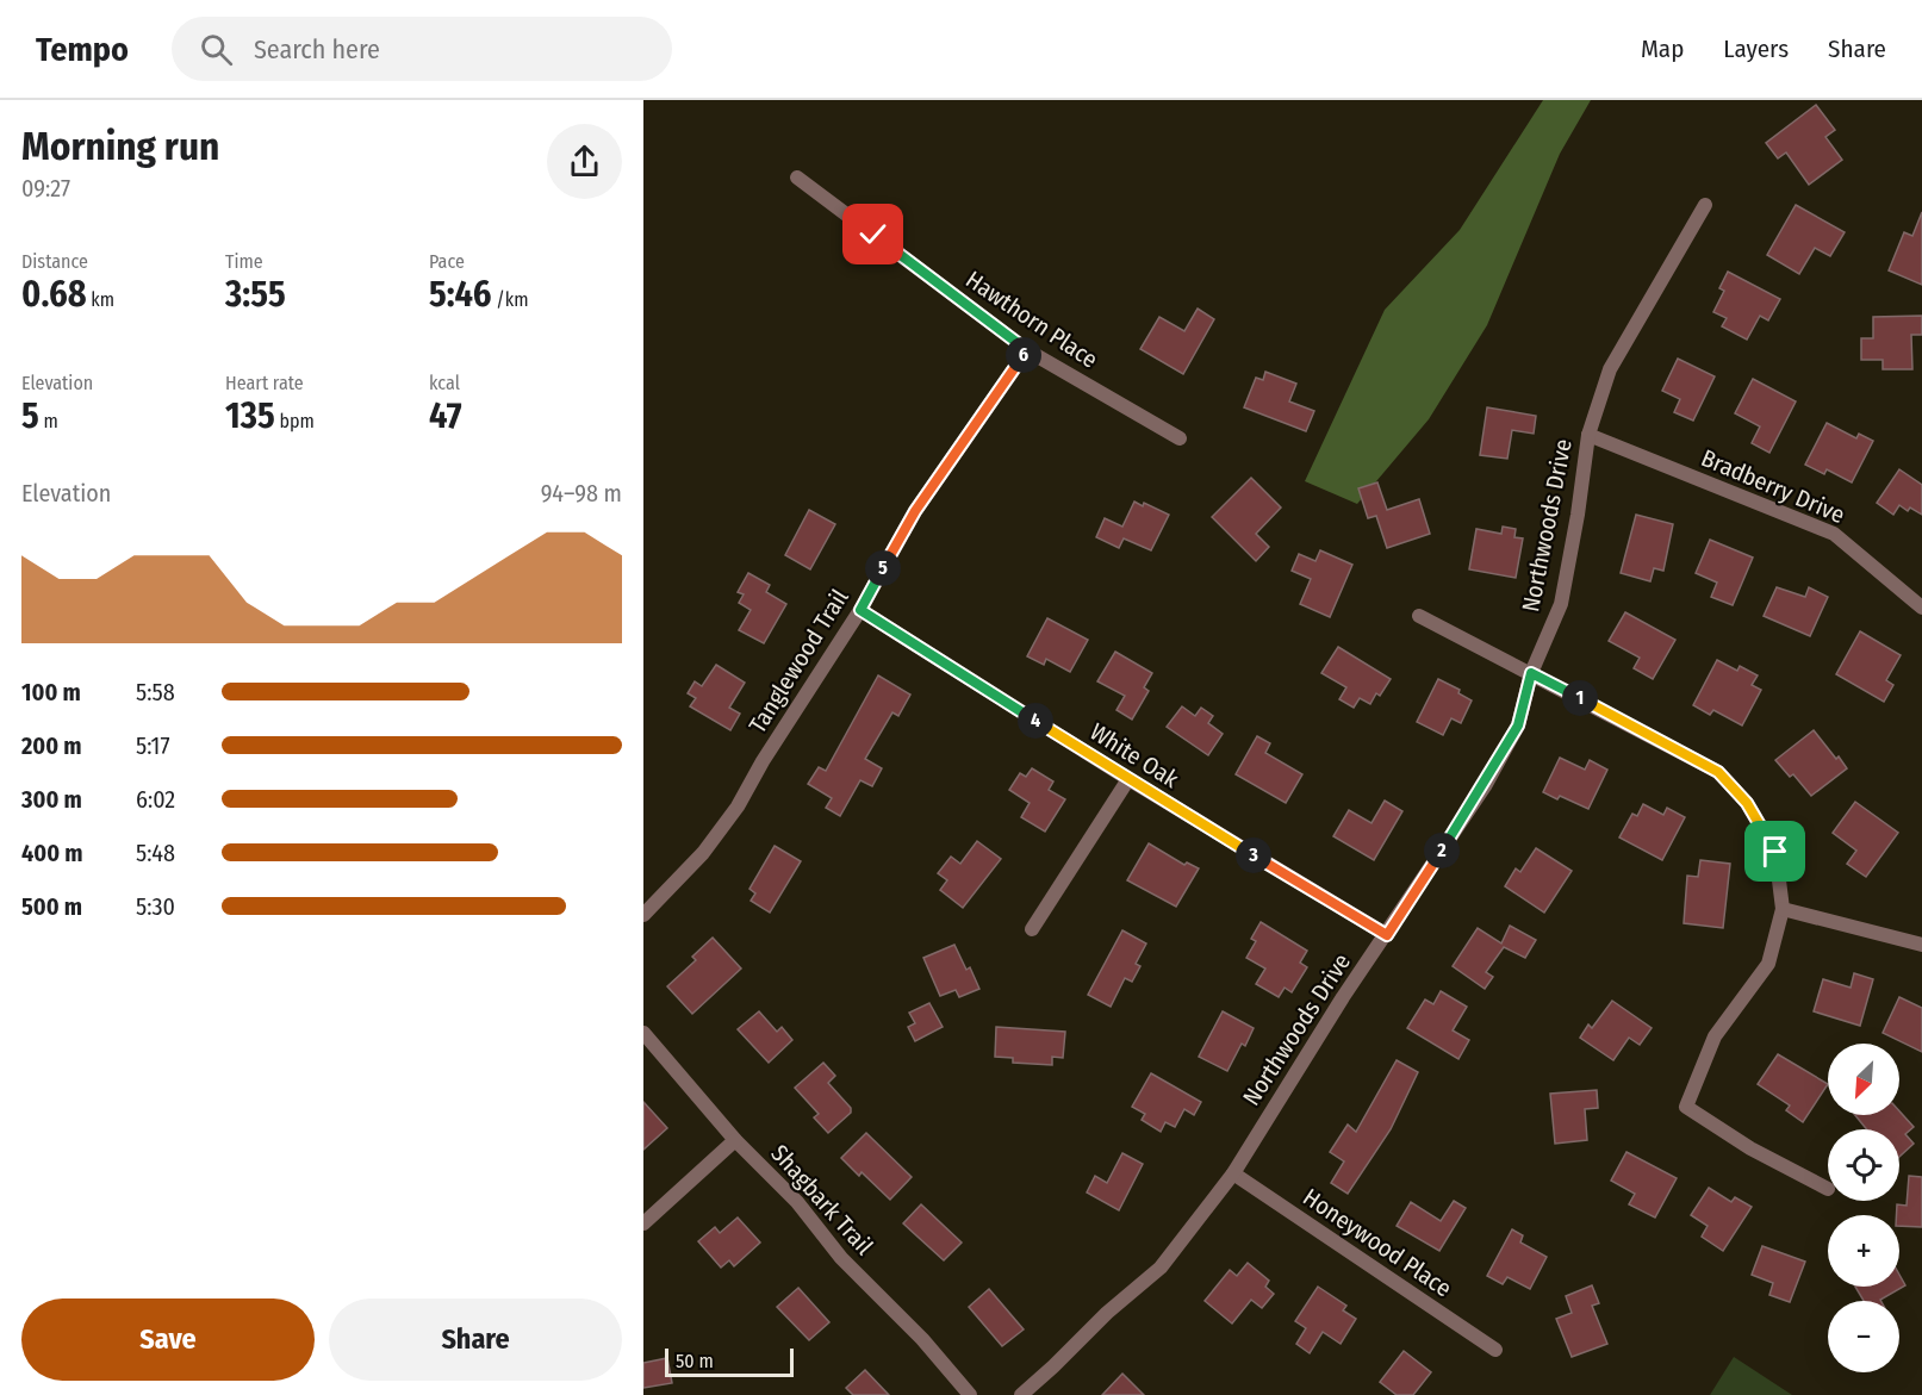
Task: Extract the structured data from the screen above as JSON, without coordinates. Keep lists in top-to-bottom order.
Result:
{
  "streets": {
    "street": [
      "Hawthorn Place",
      "Bradberry Drive",
      "Northwoods Drive",
      "Tanglewood Trail",
      "White Oak",
      "Shagbark Trail",
      "Honeywood Place"
    ]
  },
  "crossings": [
    ["Hawthorn Place", "Tanglewood Trail"],
    ["Bradberry Drive", "Northwoods Drive"],
    ["Northwoods Drive", "White Oak"],
    ["Northwoods Drive", "Honeywood Place"],
    ["Tanglewood Trail", "White Oak"]
  ],
  "scale_bar": "50 m",
  "north": "bottom left",
  "page": {
    "header": "Tempo",
    "search": "Search here",
    "nav": ["Map", "Layers", "Share"],
    "heading": ["Morning run", "09:27"],
    "stats": [
      ["Distance", "0.68 km"],
      ["Time", "3:55"],
      ["Pace", "5:46 /km"],
      ["Elevation", "5 m"],
      ["Heart rate", "135 bpm"],
      ["kcal", "47"]
    ],
    "pins": [
      "6",
      "5",
      "1",
      "4",
      "2",
      "3"
    ],
    "chart": ["Elevation", "94–98 m"],
    "list": [
      {
        "name": "100 m",
        "note": "5:58"
      },
      {
        "name": "200 m",
        "note": "5:17"
      },
      {
        "name": "300 m",
        "note": "6:02"
      },
      {
        "name": "400 m",
        "note": "5:48"
      },
      {
        "name": "500 m",
        "note": "5:30"
      }
    ],
    "map_buttons": ["+", "−"],
    "buttons": ["Save", "Share"],
    "scale": "50 m"
  }
}
